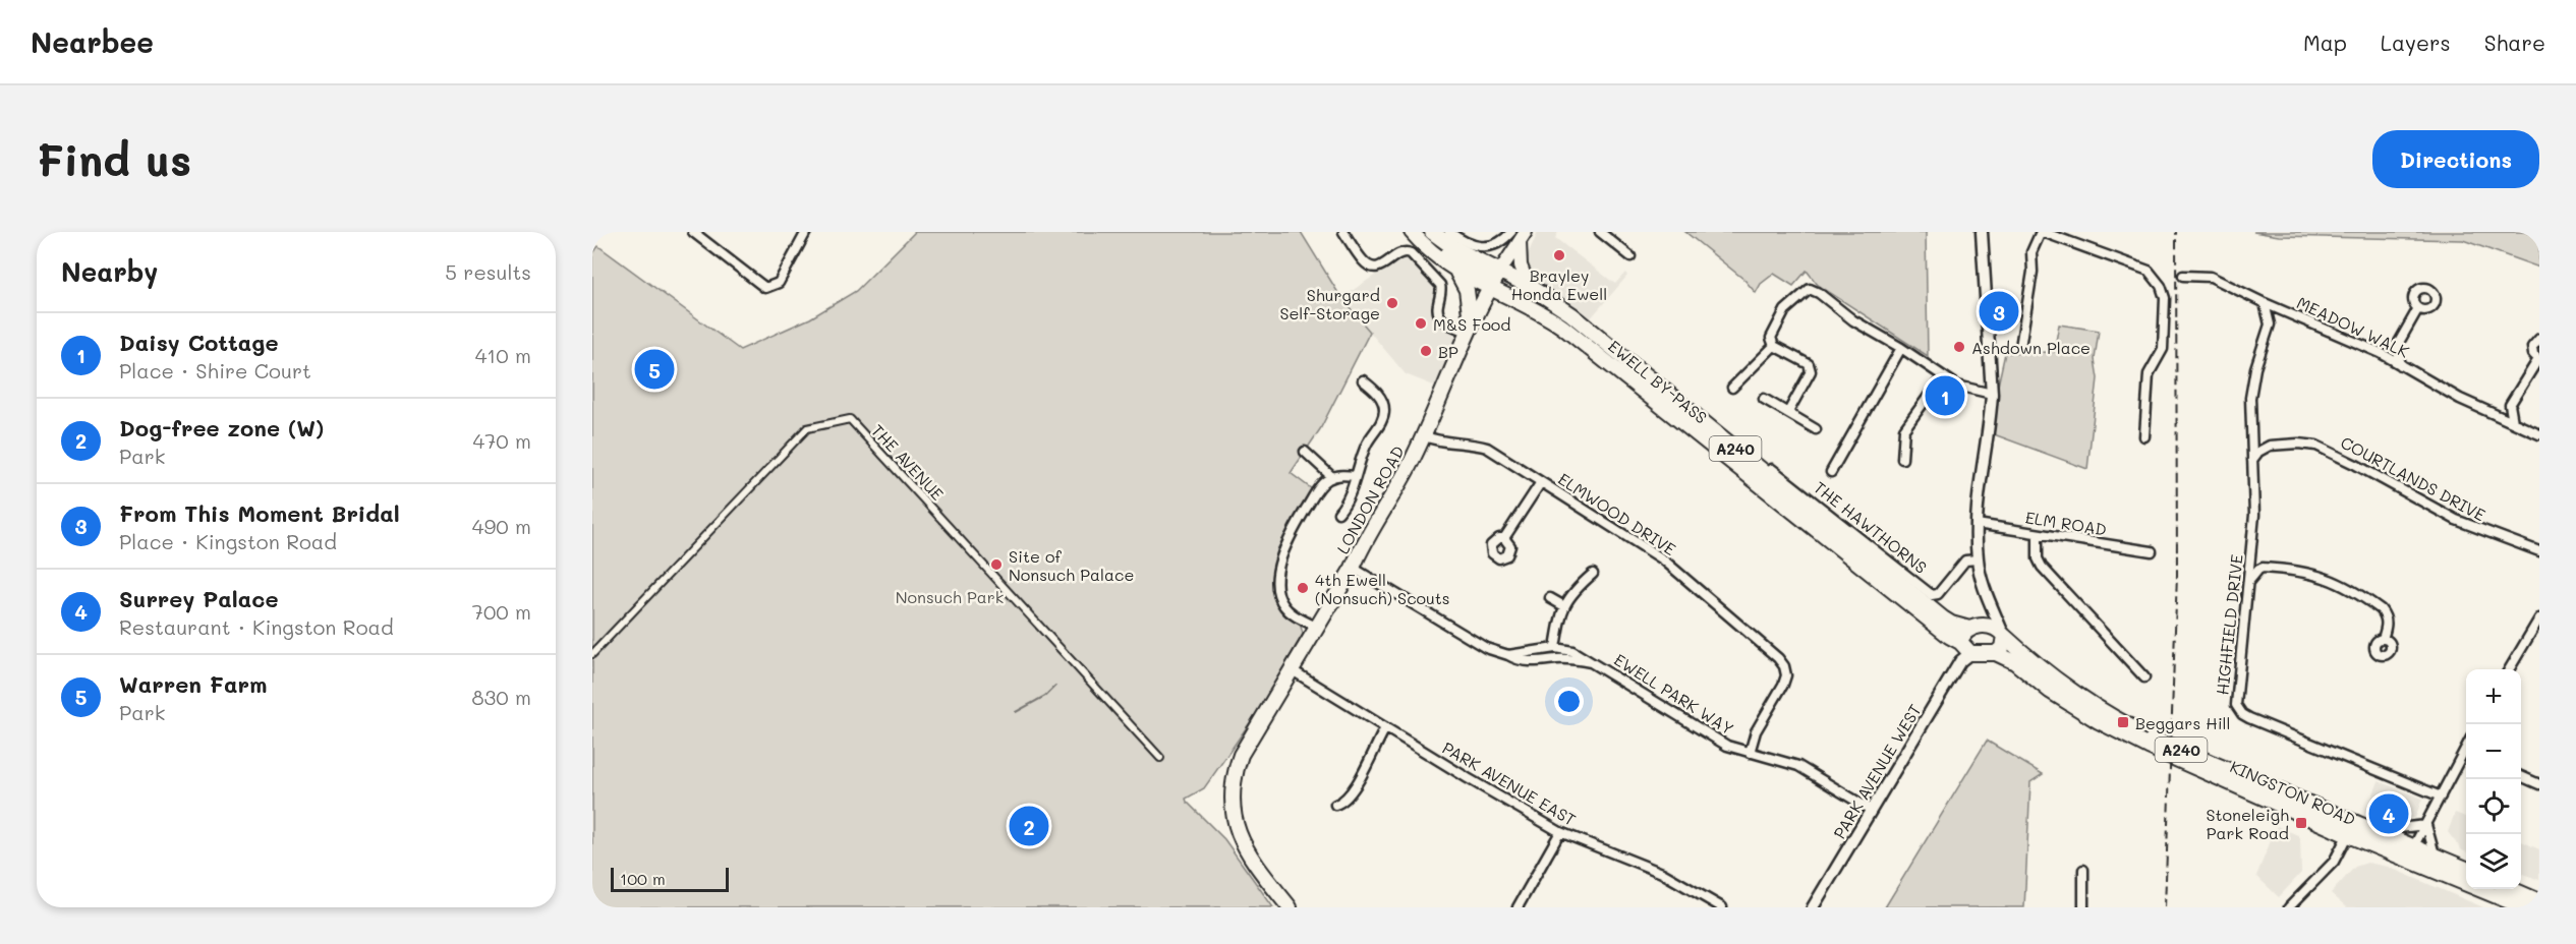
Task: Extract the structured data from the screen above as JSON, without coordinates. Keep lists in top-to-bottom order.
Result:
{
  "streets": {
    "highway": [
      "EWELL BY-PASS",
      "A240",
      "LONDON ROAD",
      "KINGSTON ROAD"
    ],
    "street": [
      "MEADOW WALK",
      "THE AVENUE",
      "COURTLANDS DRIVE",
      "ELMWOOD DRIVE",
      "ELM ROAD",
      "THE HAWTHORNS",
      "HIGHFIELD DRIVE",
      "EWELL PARK WAY",
      "PARK AVENUE WEST",
      "PARK AVENUE EAST"
    ]
  },
  "crossings": [
    ["MEADOW WALK", "HIGHFIELD DRIVE"],
    ["EWELL BY-PASS", "LONDON ROAD"],
    ["EWELL BY-PASS", "PARK AVENUE WEST"],
    ["EWELL BY-PASS", "KINGSTON ROAD"],
    ["LONDON ROAD", "ELMWOOD DRIVE"],
    ["LONDON ROAD", "EWELL PARK WAY"],
    ["LONDON ROAD", "PARK AVENUE EAST"],
    ["ELMWOOD DRIVE", "EWELL PARK WAY"],
    ["ELM ROAD", "KINGSTON ROAD"],
    ["THE HAWTHORNS", "KINGSTON ROAD"],
    ["EWELL PARK WAY", "PARK AVENUE WEST"],
    ["PARK AVENUE WEST", "KINGSTON ROAD"]
  ],
  "parks": ["Nonsuch Park"],
  "places": {
    "other": [
      "Brayley Honda Ewell",
      "Shurgard Self-Storage",
      "M&S Food",
      "Ashdown Place",
      "BP",
      "Site of Nonsuch Palace",
      "4th Ewell (Nonsuch) Scouts"
    ],
    "transit": ["Beggars Hill", "Stoneleigh Park Road"]
  },
  "scale_bar": "100 m",
  "page": {
    "header": "Nearbee",
    "nav": ["Map", "Layers", "Share"],
    "buttons": "Directions",
    "title": "Find us",
    "heading": ["Nearby", "5 results"],
    "pins": [
      "3",
      "5",
      "1",
      "4",
      "2"
    ],
    "list": [
      {
        "mark": "1",
        "name": "Daisy Cottage",
        "note": "Place · Shire Court",
        "value": "410 m"
      },
      {
        "mark": "2",
        "name": "Dog-free zone (W)",
        "note": "Park",
        "value": "470 m"
      },
      {
        "mark": "3",
        "name": "From This Moment Bridal",
        "note": "Place · Kingston Road",
        "value": "490 m"
      },
      {
        "mark": "4",
        "name": "Surrey Palace",
        "note": "Restaurant · Kingston Road",
        "value": "700 m"
      },
      {
        "mark": "5",
        "name": "Warren Farm",
        "note": "Park",
        "value": "830 m"
      }
    ],
    "map_buttons": ["+", "−"],
    "scale": "100 m"
  }
}
